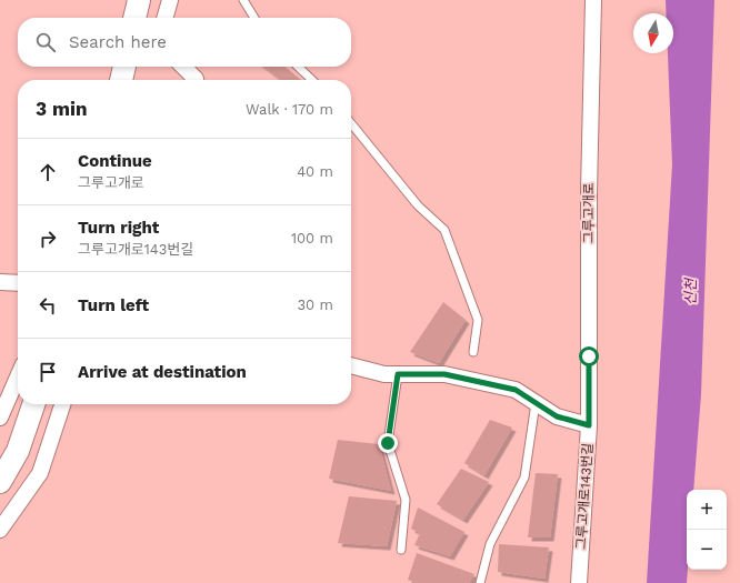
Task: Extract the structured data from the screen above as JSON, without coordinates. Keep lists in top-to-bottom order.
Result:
{
  "streets": {
    "street": ["그루고개로", "그루고개로143번길"]
  },
  "crossings": [
    ["그루고개로", "그루고개로143번길"]
  ],
  "water": ["신천"],
  "north": "bottom",
  "page": {
    "search": "Search here",
    "heading": ["3 min", "Walk · 170 m"],
    "list": [
      ["Continue", "그루고개로", "40 m"],
      ["Turn right", "그루고개로143번길", "100 m"],
      ["Turn left", "30 m"],
      "Arrive at destination"
    ],
    "map_buttons": ["+", "−"]
  }
}
